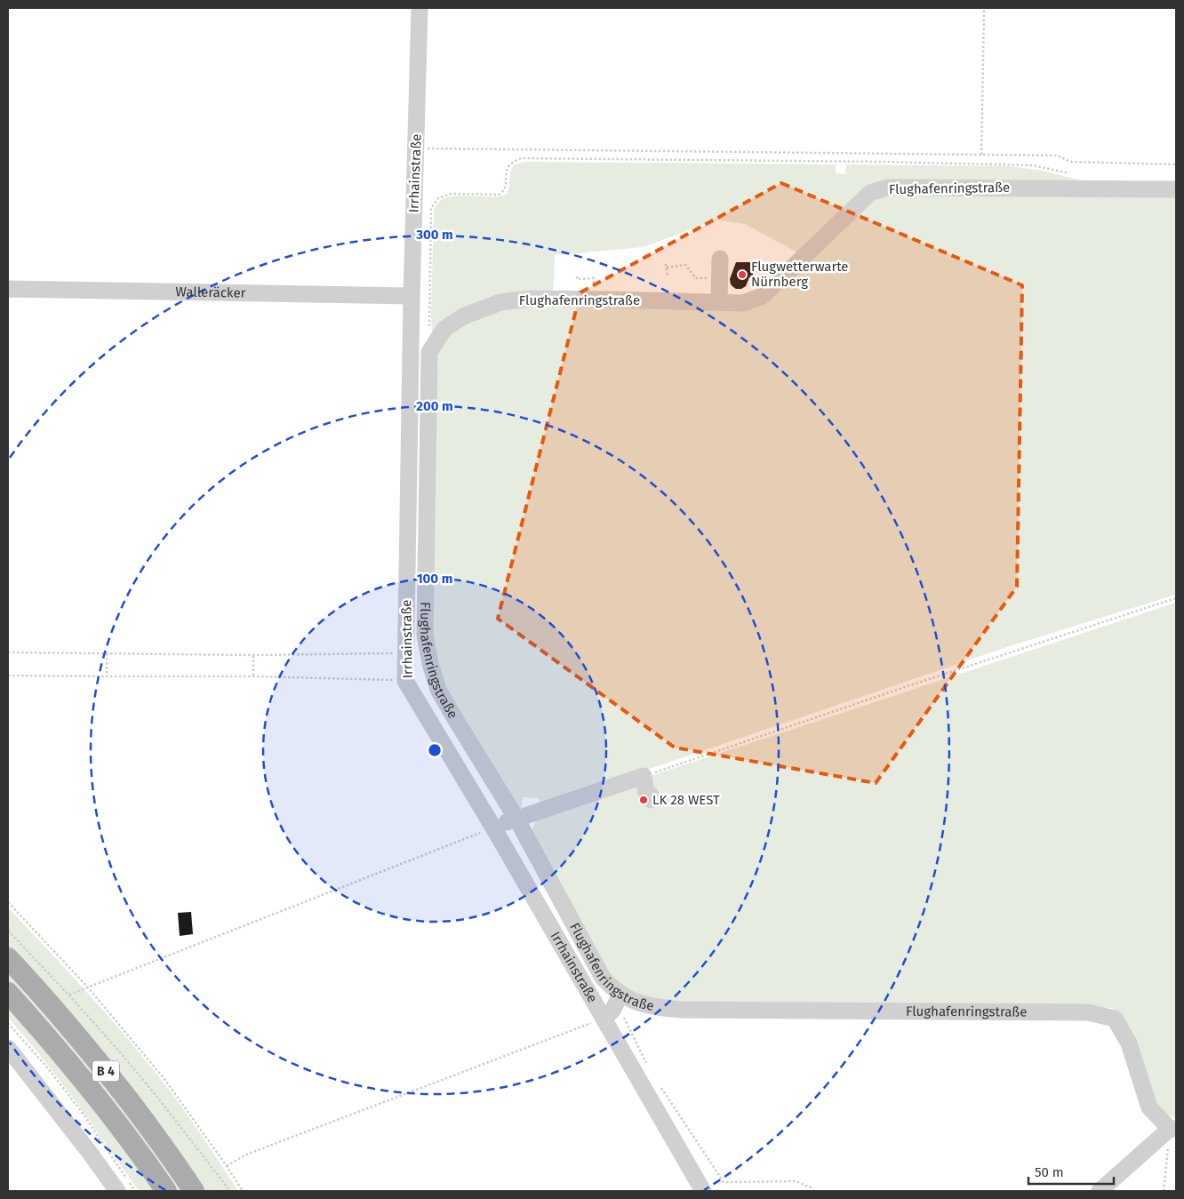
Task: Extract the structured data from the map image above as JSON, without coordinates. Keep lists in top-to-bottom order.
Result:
{
  "streets": {
    "main road": ["B 4"],
    "street": ["Irrhainstraße", "Flughafenringstraße", "Walleräcker"]
  },
  "crossings": [
    ["Irrhainstraße", "Walleräcker"]
  ],
  "places": ["Flugwetterwarte Nürnberg", "LK 28 WEST"],
  "scale_bar": "50 m",
  "rings": ["300 m", "200 m", "100 m"]
}
